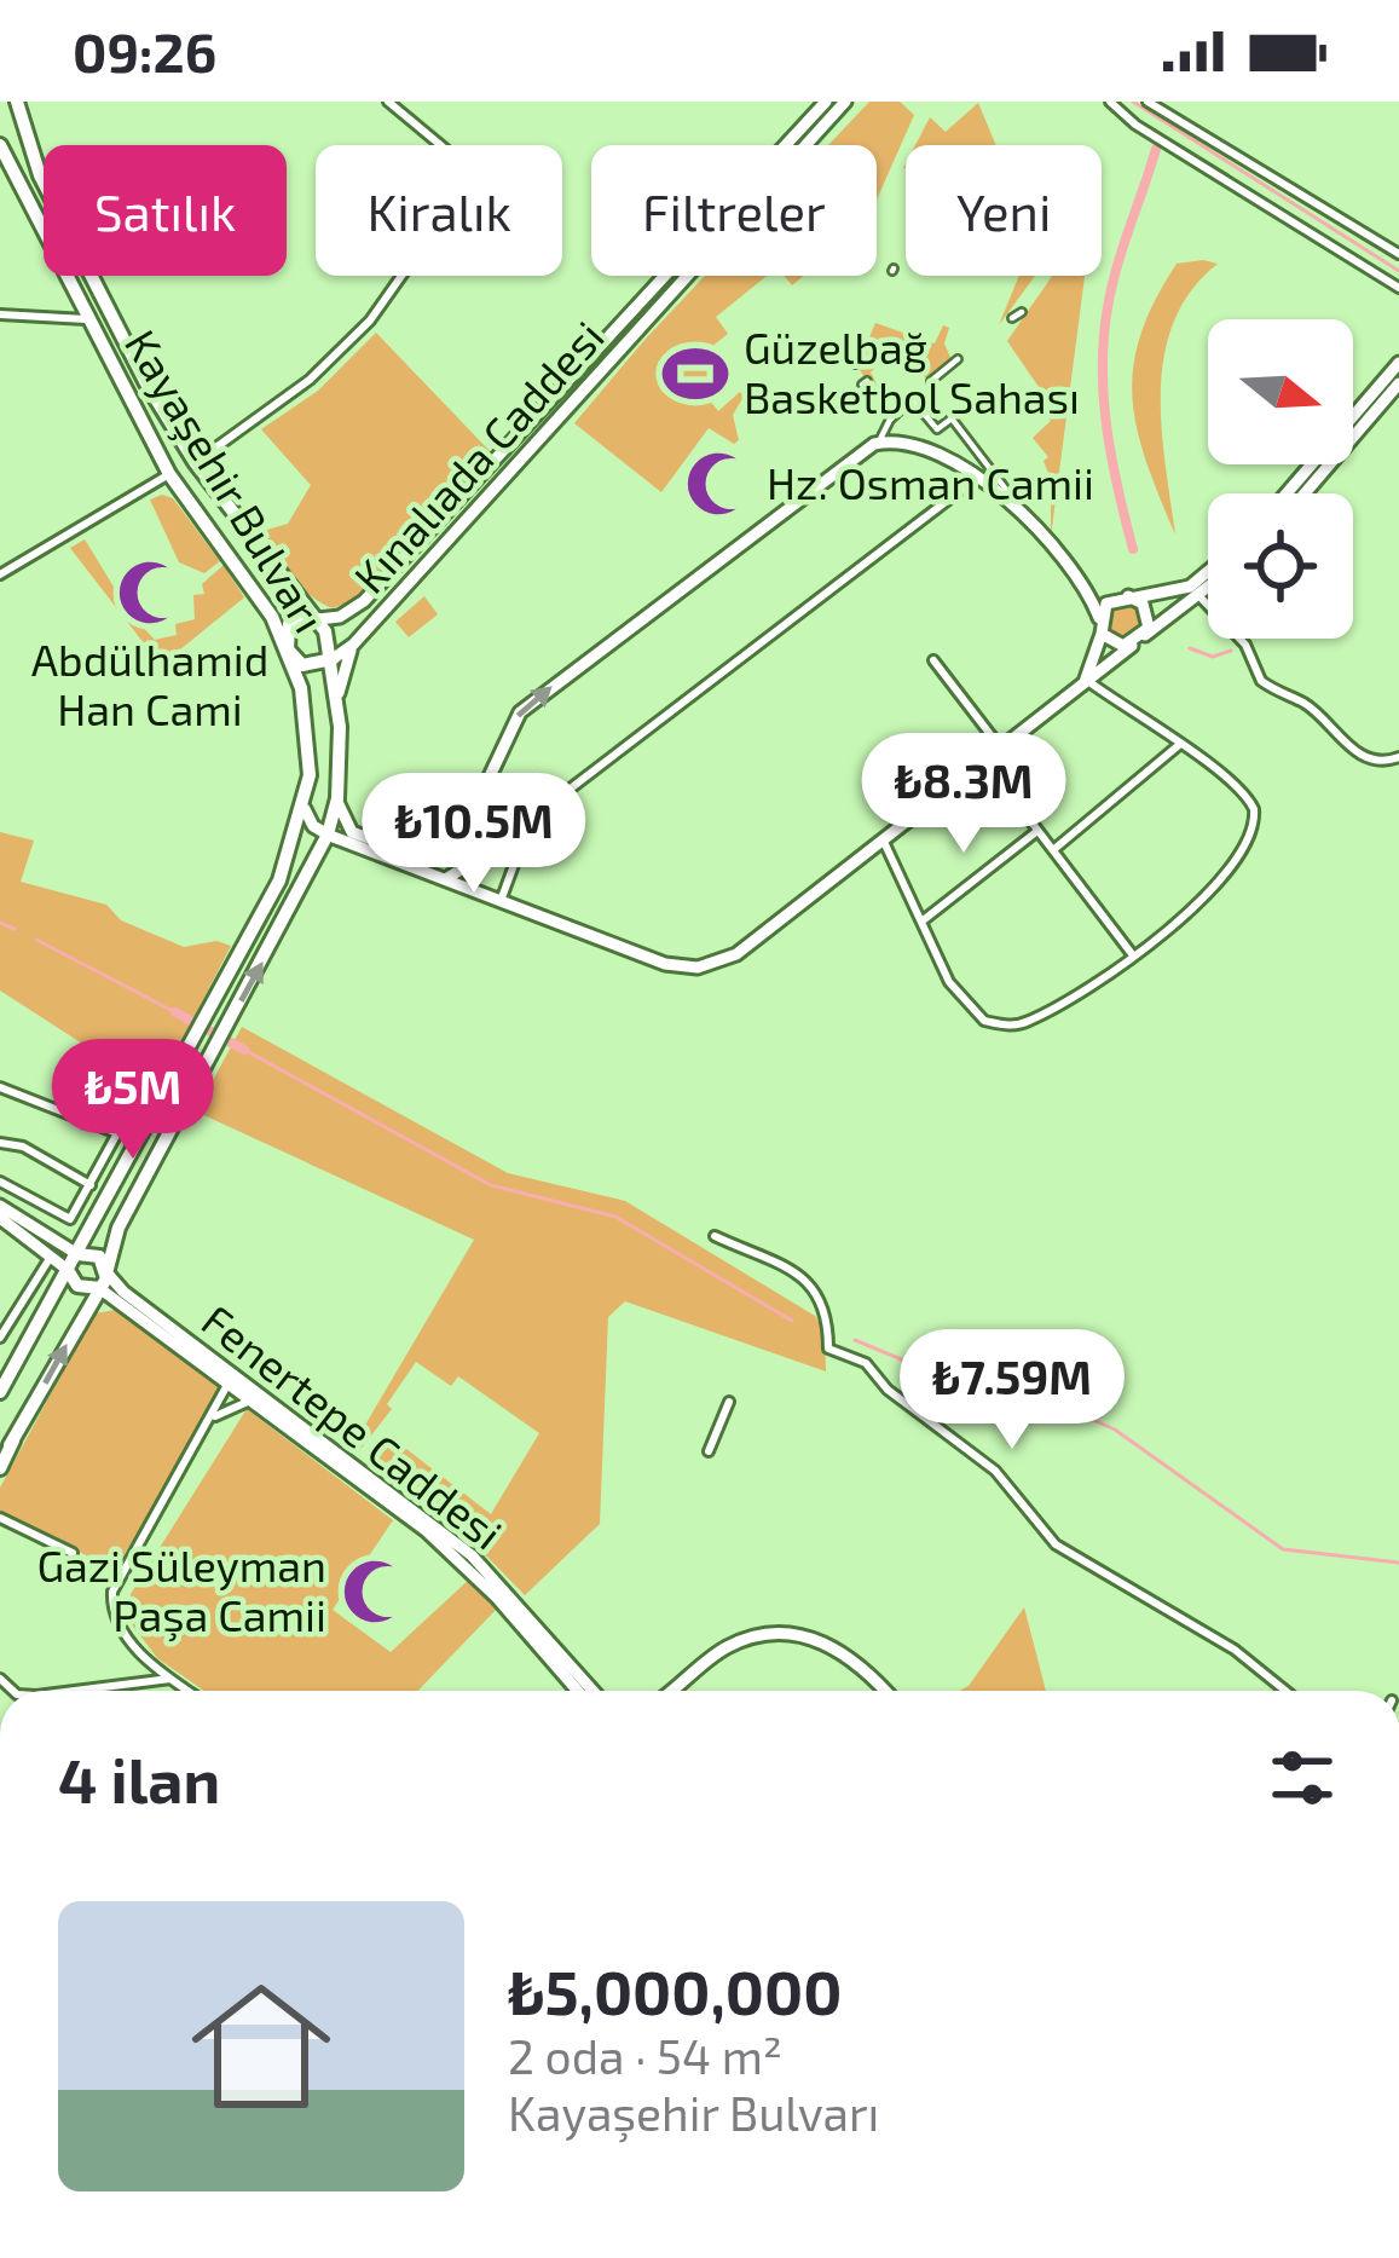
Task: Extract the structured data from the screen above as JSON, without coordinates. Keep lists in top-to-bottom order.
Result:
{
  "streets": {
    "main road": ["Kayaşehir Bulvarı"],
    "street": ["Kınalıada Caddesi", "Fenertepe Caddesi"]
  },
  "crossings": [
    ["Kınalıada Caddesi", "Kayaşehir Bulvarı"],
    ["Kayaşehir Bulvarı", "Fenertepe Caddesi"]
  ],
  "places": {
    "sports": ["Güzelbağ Basketbol Sahası"],
    "mosque": ["Hz. Osman Camii", "Abdülhamid Han Cami", "Gazi Süleyman Paşa Camii"]
  },
  "north": "right",
  "page": {
    "status": "09:26",
    "chip": [
      "Satılık",
      "Kiralık",
      "Filtreler",
      "Yeni"
    ],
    "price": [
      "₺8.3M",
      "₺10.5M",
      "₺5M",
      "₺7.59M"
    ],
    "heading": "4 ilan",
    "list": [
      {
        "name": "₺5,000,000",
        "note": "2 oda · 54 m² · Kayaşehir Bulvarı"
      }
    ]
  }
}
